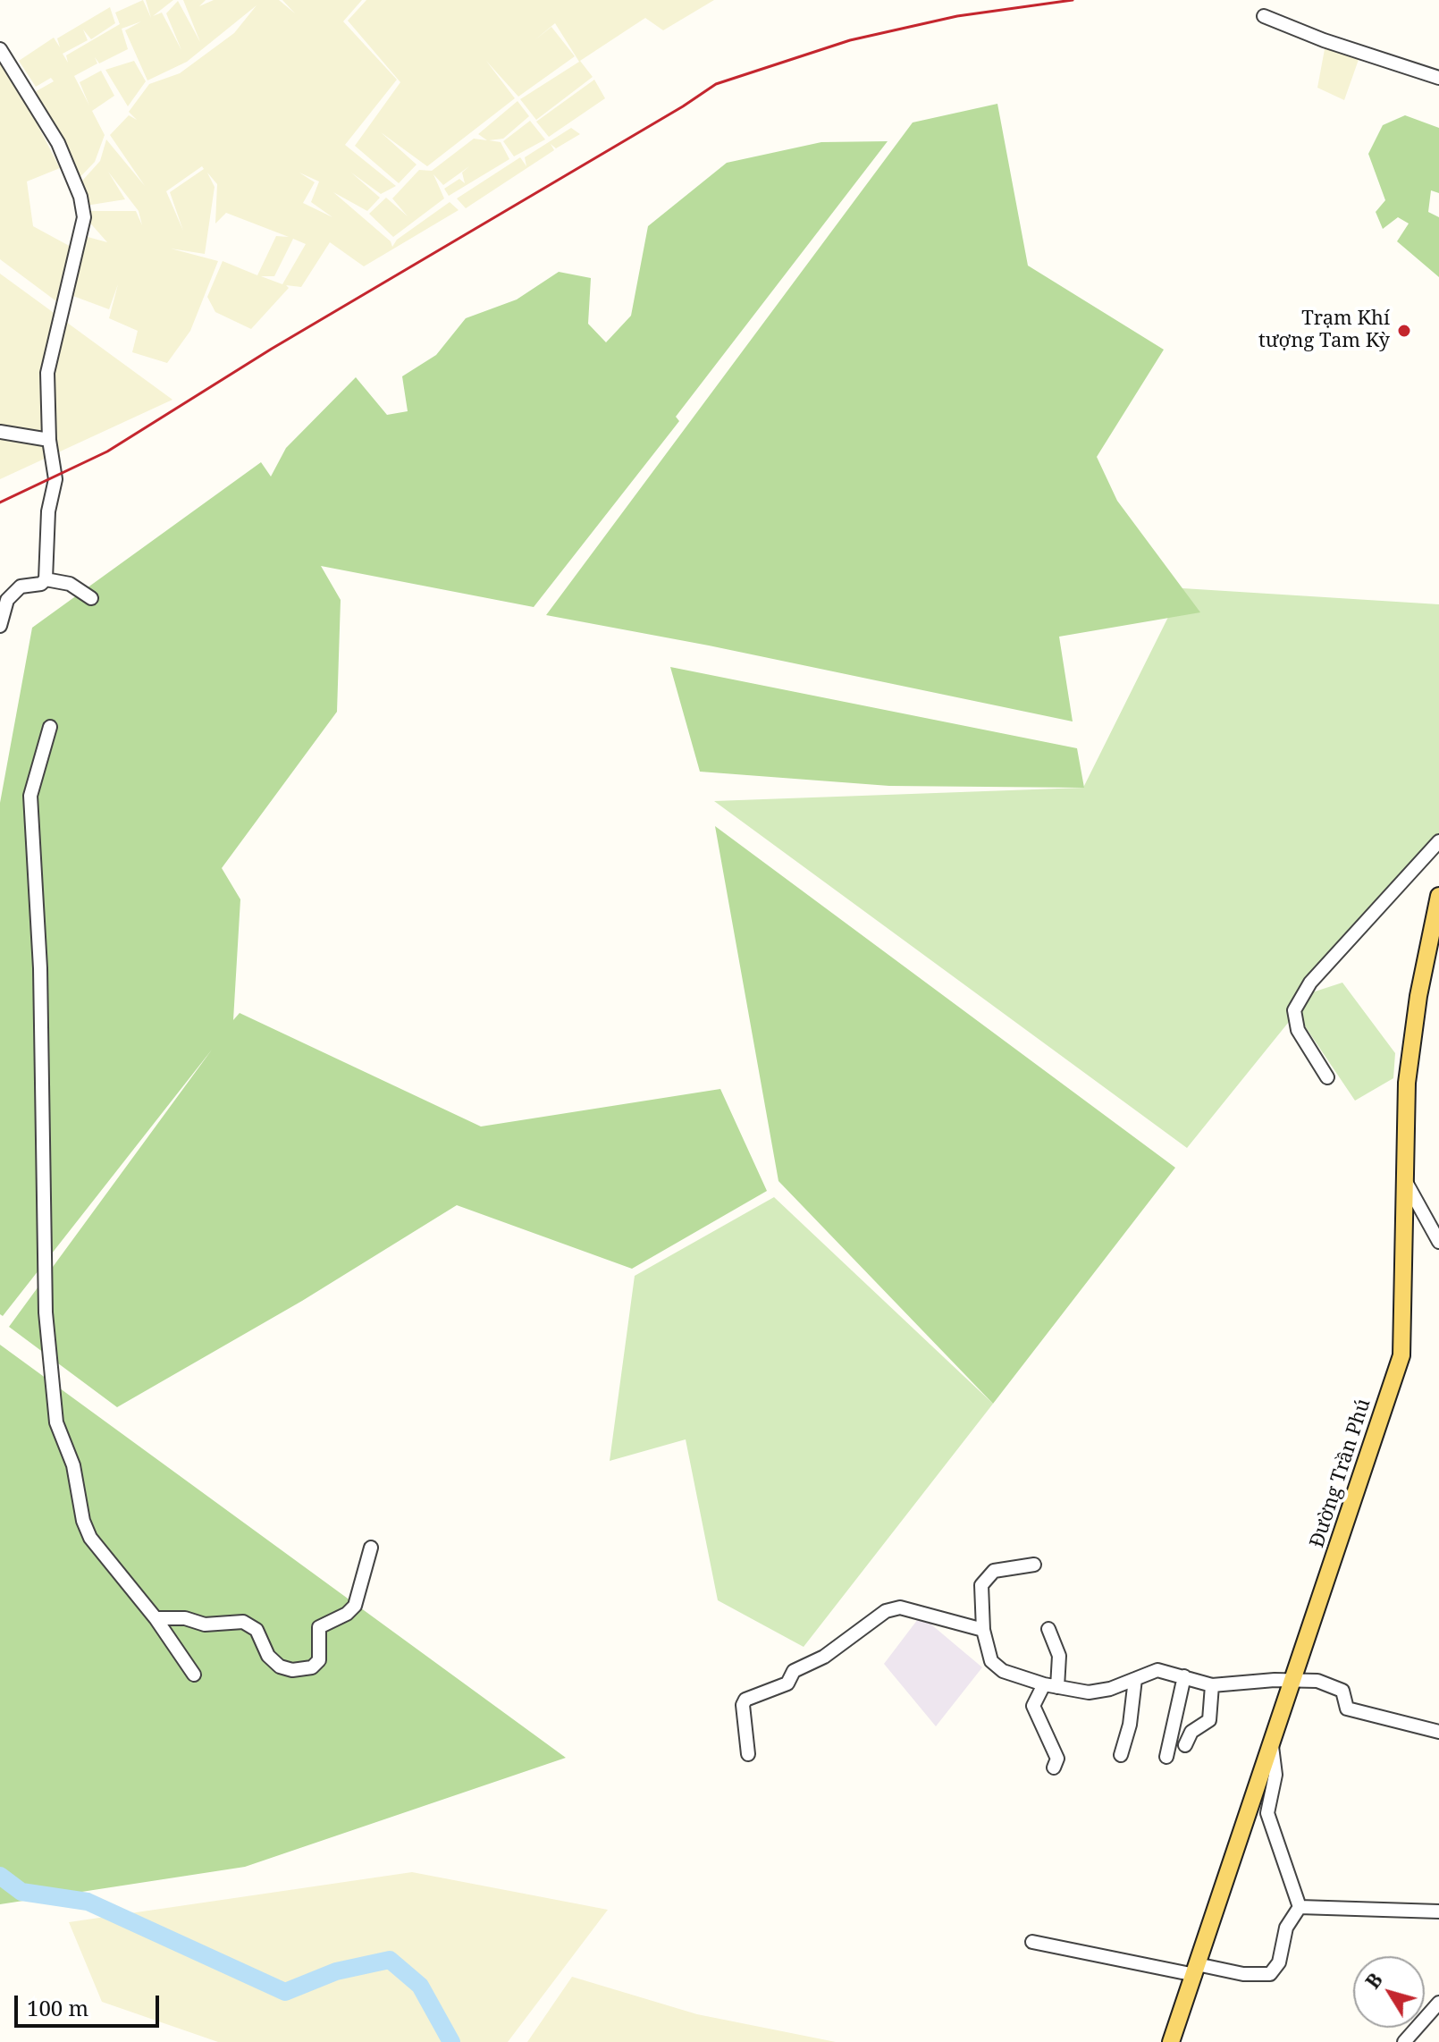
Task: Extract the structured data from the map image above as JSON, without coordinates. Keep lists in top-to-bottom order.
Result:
{
  "streets": {
    "main road": ["Đường Trần Phú"]
  },
  "places": ["Trạm Khí tượng Tam Kỳ"],
  "scale_bar": "100 m",
  "north": "top left"
}
